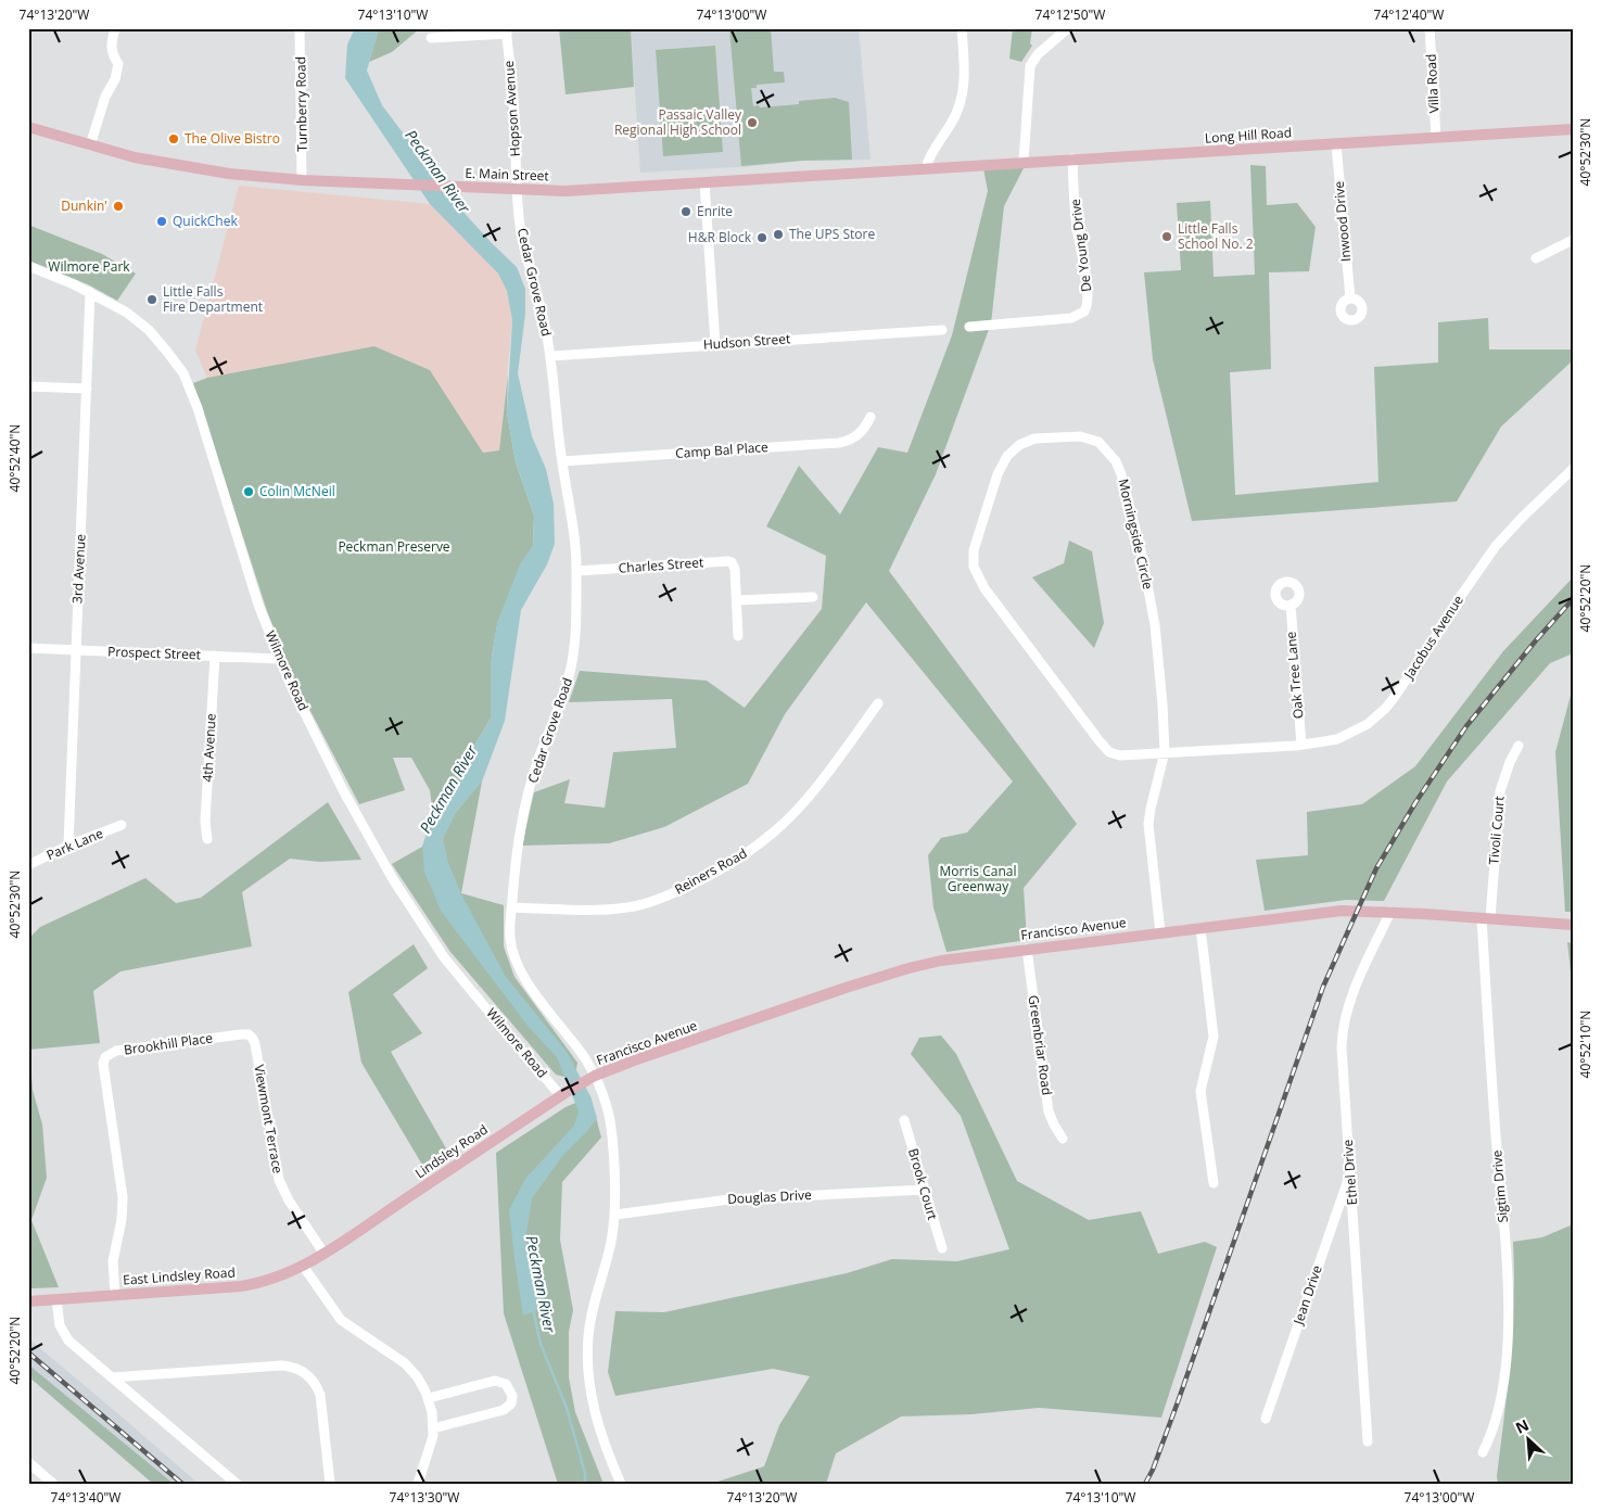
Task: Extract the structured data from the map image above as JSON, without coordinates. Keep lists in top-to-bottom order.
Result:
{
  "streets": {
    "main road": [
      "Long Hill Road",
      "E. Main Street",
      "Francisco Avenue",
      "Lindsley Road",
      "East Lindsley Road"
    ],
    "street": [
      "Villa Road",
      "Turnberry Road",
      "Hopson Avenue",
      "Inwood Drive",
      "De Young Drive",
      "Cedar Grove Road",
      "Hudson Street",
      "Camp Bal Place",
      "Morningside Circle",
      "Charles Street",
      "3rd Avenue",
      "Jacobus Avenue",
      "Prospect Street",
      "Wilmore Road",
      "Oak Tree Lane",
      "4th Avenue",
      "Tivoli Court",
      "Park Lane",
      "Reiners Road",
      "Brookhill Place",
      "Greenbriar Road",
      "Viewmont Terrace",
      "Ethel Drive",
      "Brook Court",
      "Sigtim Drive",
      "Douglas Drive",
      "Jean Drive"
    ]
  },
  "crossings": [
    ["Villa Road", "Long Hill Road"],
    ["Turnberry Road", "E. Main Street"],
    ["Hopson Avenue", "E. Main Street"],
    ["Hopson Avenue", "Cedar Grove Road"],
    ["Long Hill Road", "E. Main Street"],
    ["Long Hill Road", "Inwood Drive"],
    ["Long Hill Road", "De Young Drive"],
    ["E. Main Street", "Cedar Grove Road"],
    ["Cedar Grove Road", "Hudson Street"],
    ["Cedar Grove Road", "Camp Bal Place"],
    ["Cedar Grove Road", "Charles Street"],
    ["Cedar Grove Road", "Reiners Road"],
    ["Cedar Grove Road", "Francisco Avenue"],
    ["Cedar Grove Road", "Lindsley Road"],
    ["Cedar Grove Road", "Douglas Drive"],
    ["Morningside Circle", "Jacobus Avenue"],
    ["3rd Avenue", "Prospect Street"],
    ["3rd Avenue", "Wilmore Road"],
    ["3rd Avenue", "Park Lane"],
    ["Jacobus Avenue", "Oak Tree Lane"],
    ["Prospect Street", "Wilmore Road"],
    ["Prospect Street", "4th Avenue"],
    ["Wilmore Road", "Lindsley Road"],
    ["Tivoli Court", "Francisco Avenue"],
    ["Tivoli Court", "Sigtim Drive"],
    ["Francisco Avenue", "Greenbriar Road"],
    ["Francisco Avenue", "Lindsley Road"],
    ["Francisco Avenue", "Ethel Drive"],
    ["Francisco Avenue", "Sigtim Drive"],
    ["Brookhill Place", "Viewmont Terrace"],
    ["Brookhill Place", "East Lindsley Road"],
    ["Viewmont Terrace", "Lindsley Road"],
    ["Viewmont Terrace", "East Lindsley Road"],
    ["Lindsley Road", "East Lindsley Road"],
    ["Ethel Drive", "Jean Drive"],
    ["Brook Court", "Douglas Drive"]
  ],
  "water": ["Peckman River"],
  "parks": ["Wilmore Park", "Peckman Preserve", "Morris Canal Greenway"],
  "places": [
    "Passaic Valley Regional High School",
    "The Olive Bistro",
    "Dunkin'",
    "Enrite",
    "QuickChek",
    "The UPS Store",
    "Little Falls School No. 2",
    "H&R Block",
    "Little Falls Fire Department",
    "Colin McNeil"
  ],
  "north": "top left",
  "coordinates": [
    "74°13'20\"W",
    "74°13'10\"W",
    "74°13'00\"W",
    "74°12'50\"W",
    "74°12'40\"W",
    "40°52'30\"N",
    "40°52'40\"N",
    "40°52'20\"N",
    "40°52'10\"N",
    "74°13'40\"W",
    "74°13'30\"W"
  ]
}
